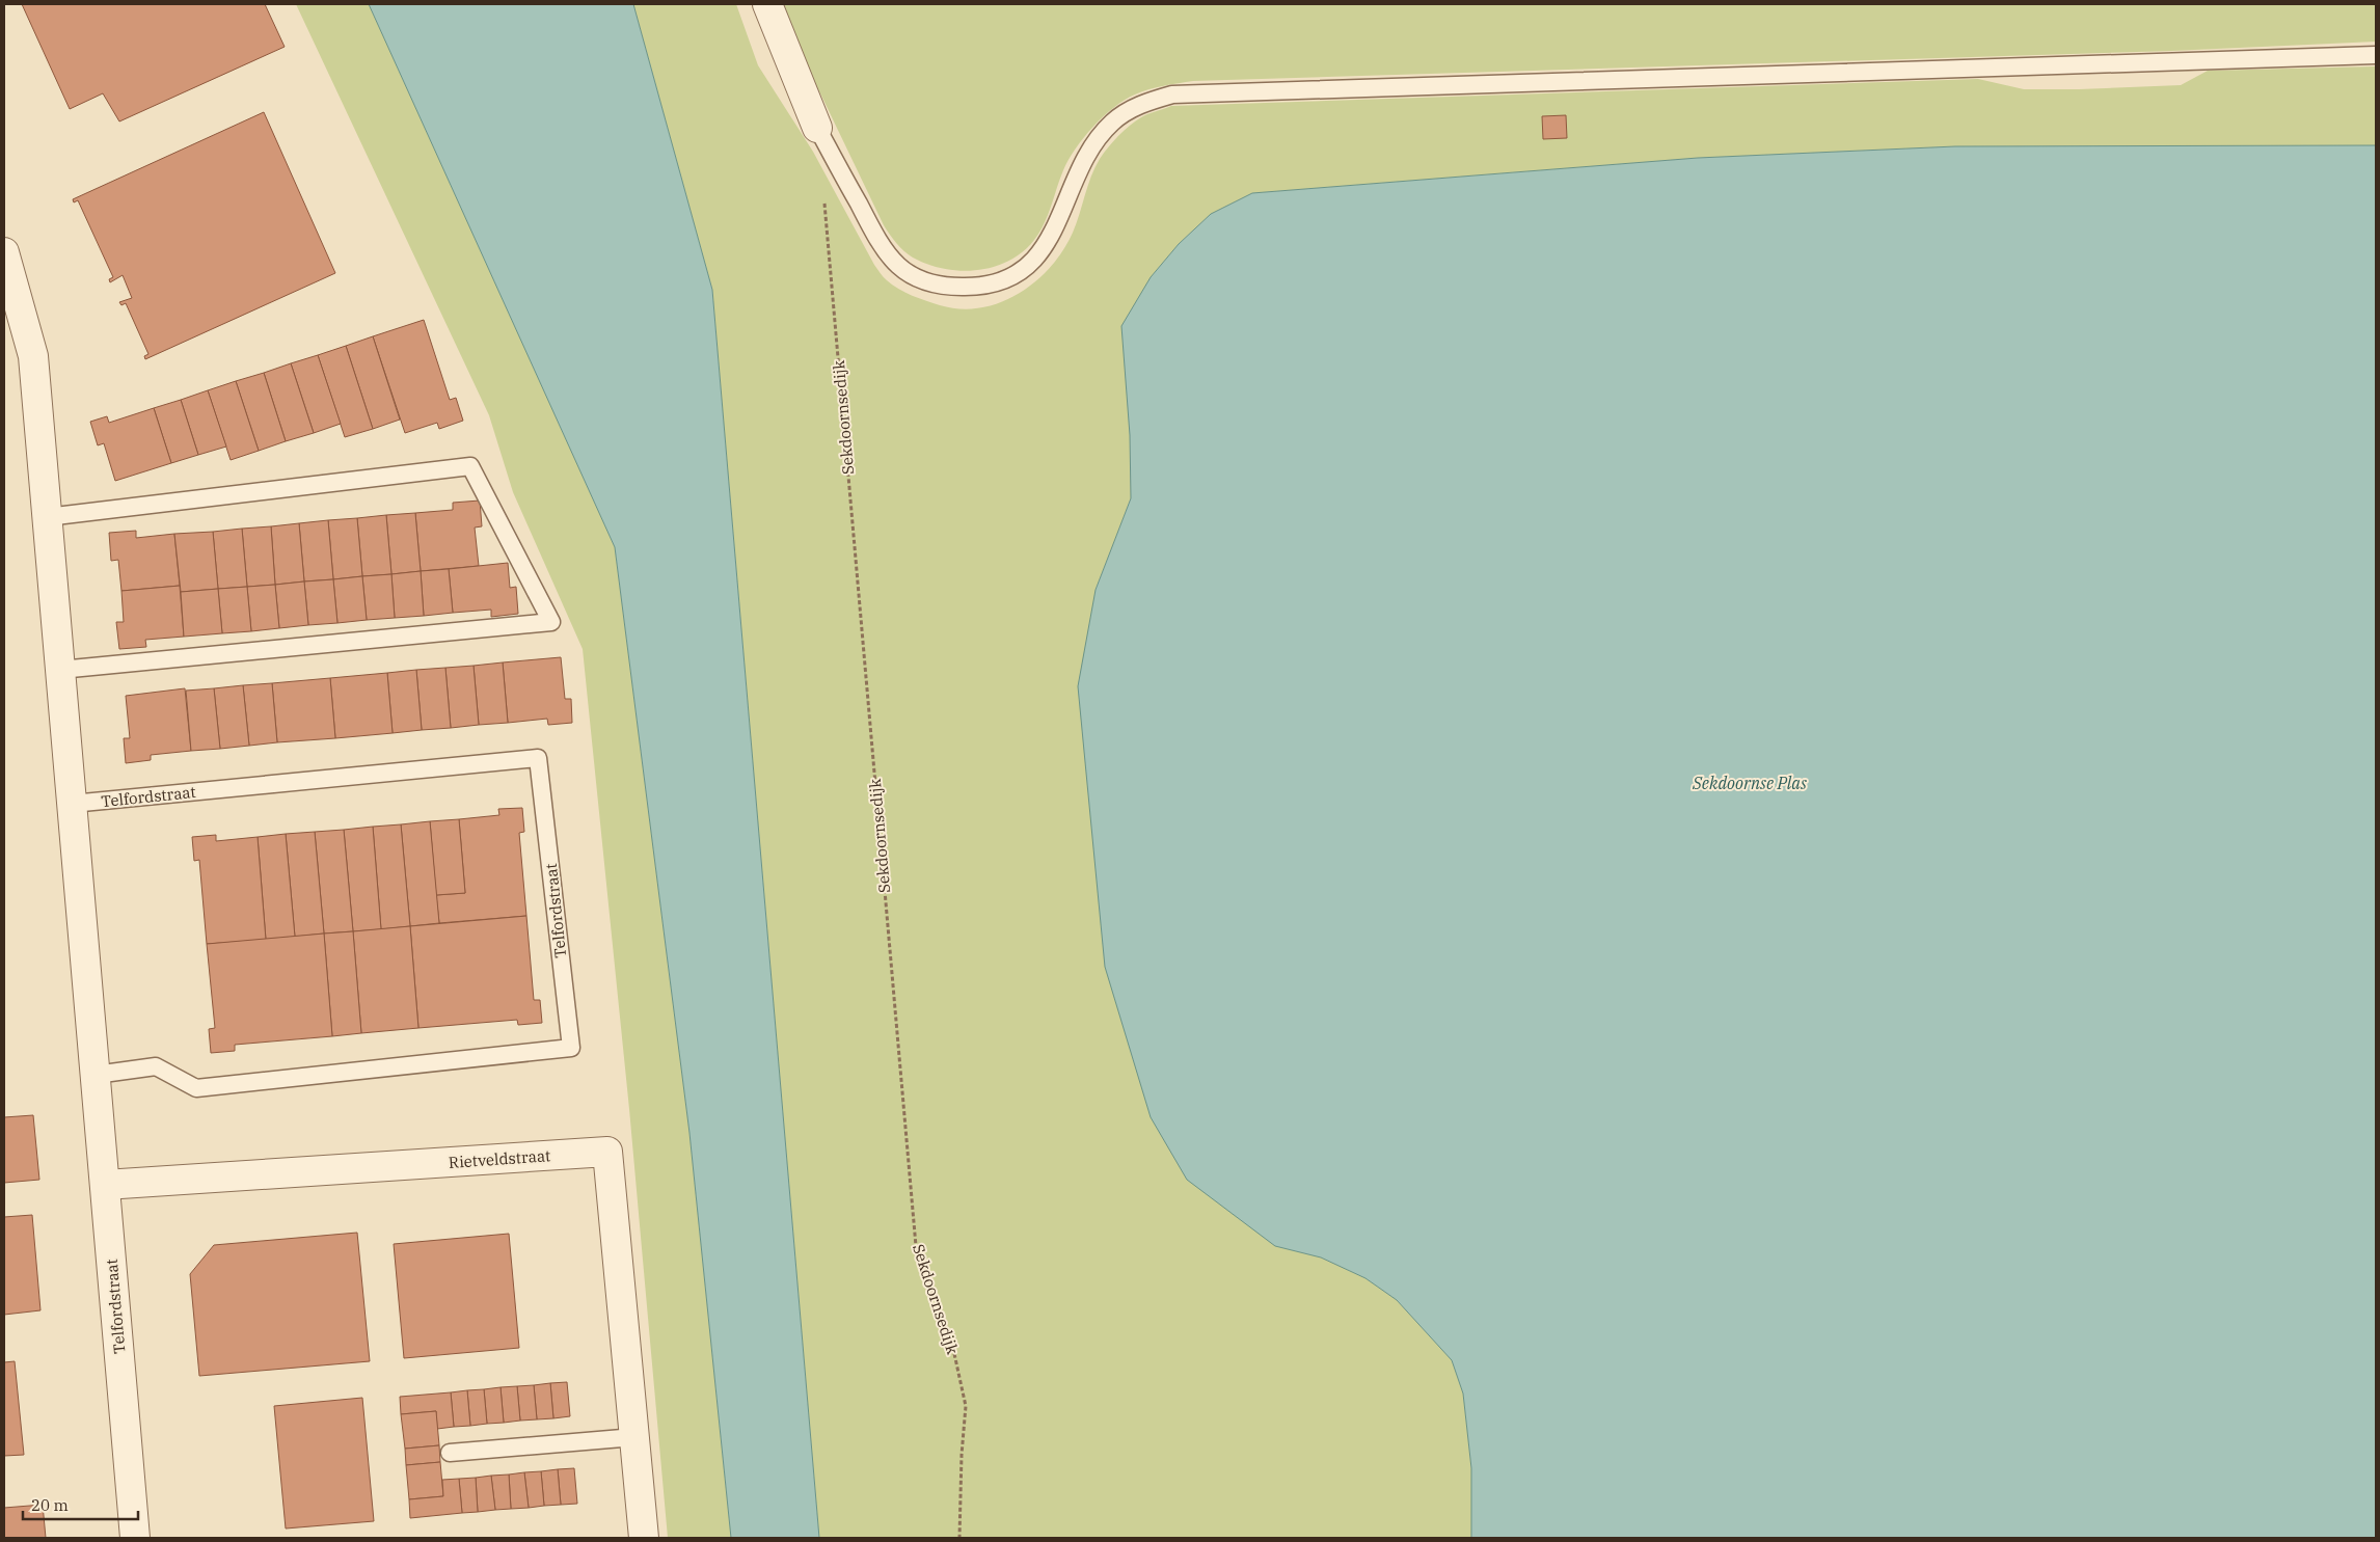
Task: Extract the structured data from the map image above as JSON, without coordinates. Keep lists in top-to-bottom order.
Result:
{
  "streets": {
    "street": ["Telfordstraat", "Rietveldstraat"],
    "path": ["Sekdoornsedijk"]
  },
  "crossings": [
    ["Telfordstraat", "Rietveldstraat"]
  ],
  "water": ["Sekdoornse Plas"],
  "scale_bar": "20 m"
}
